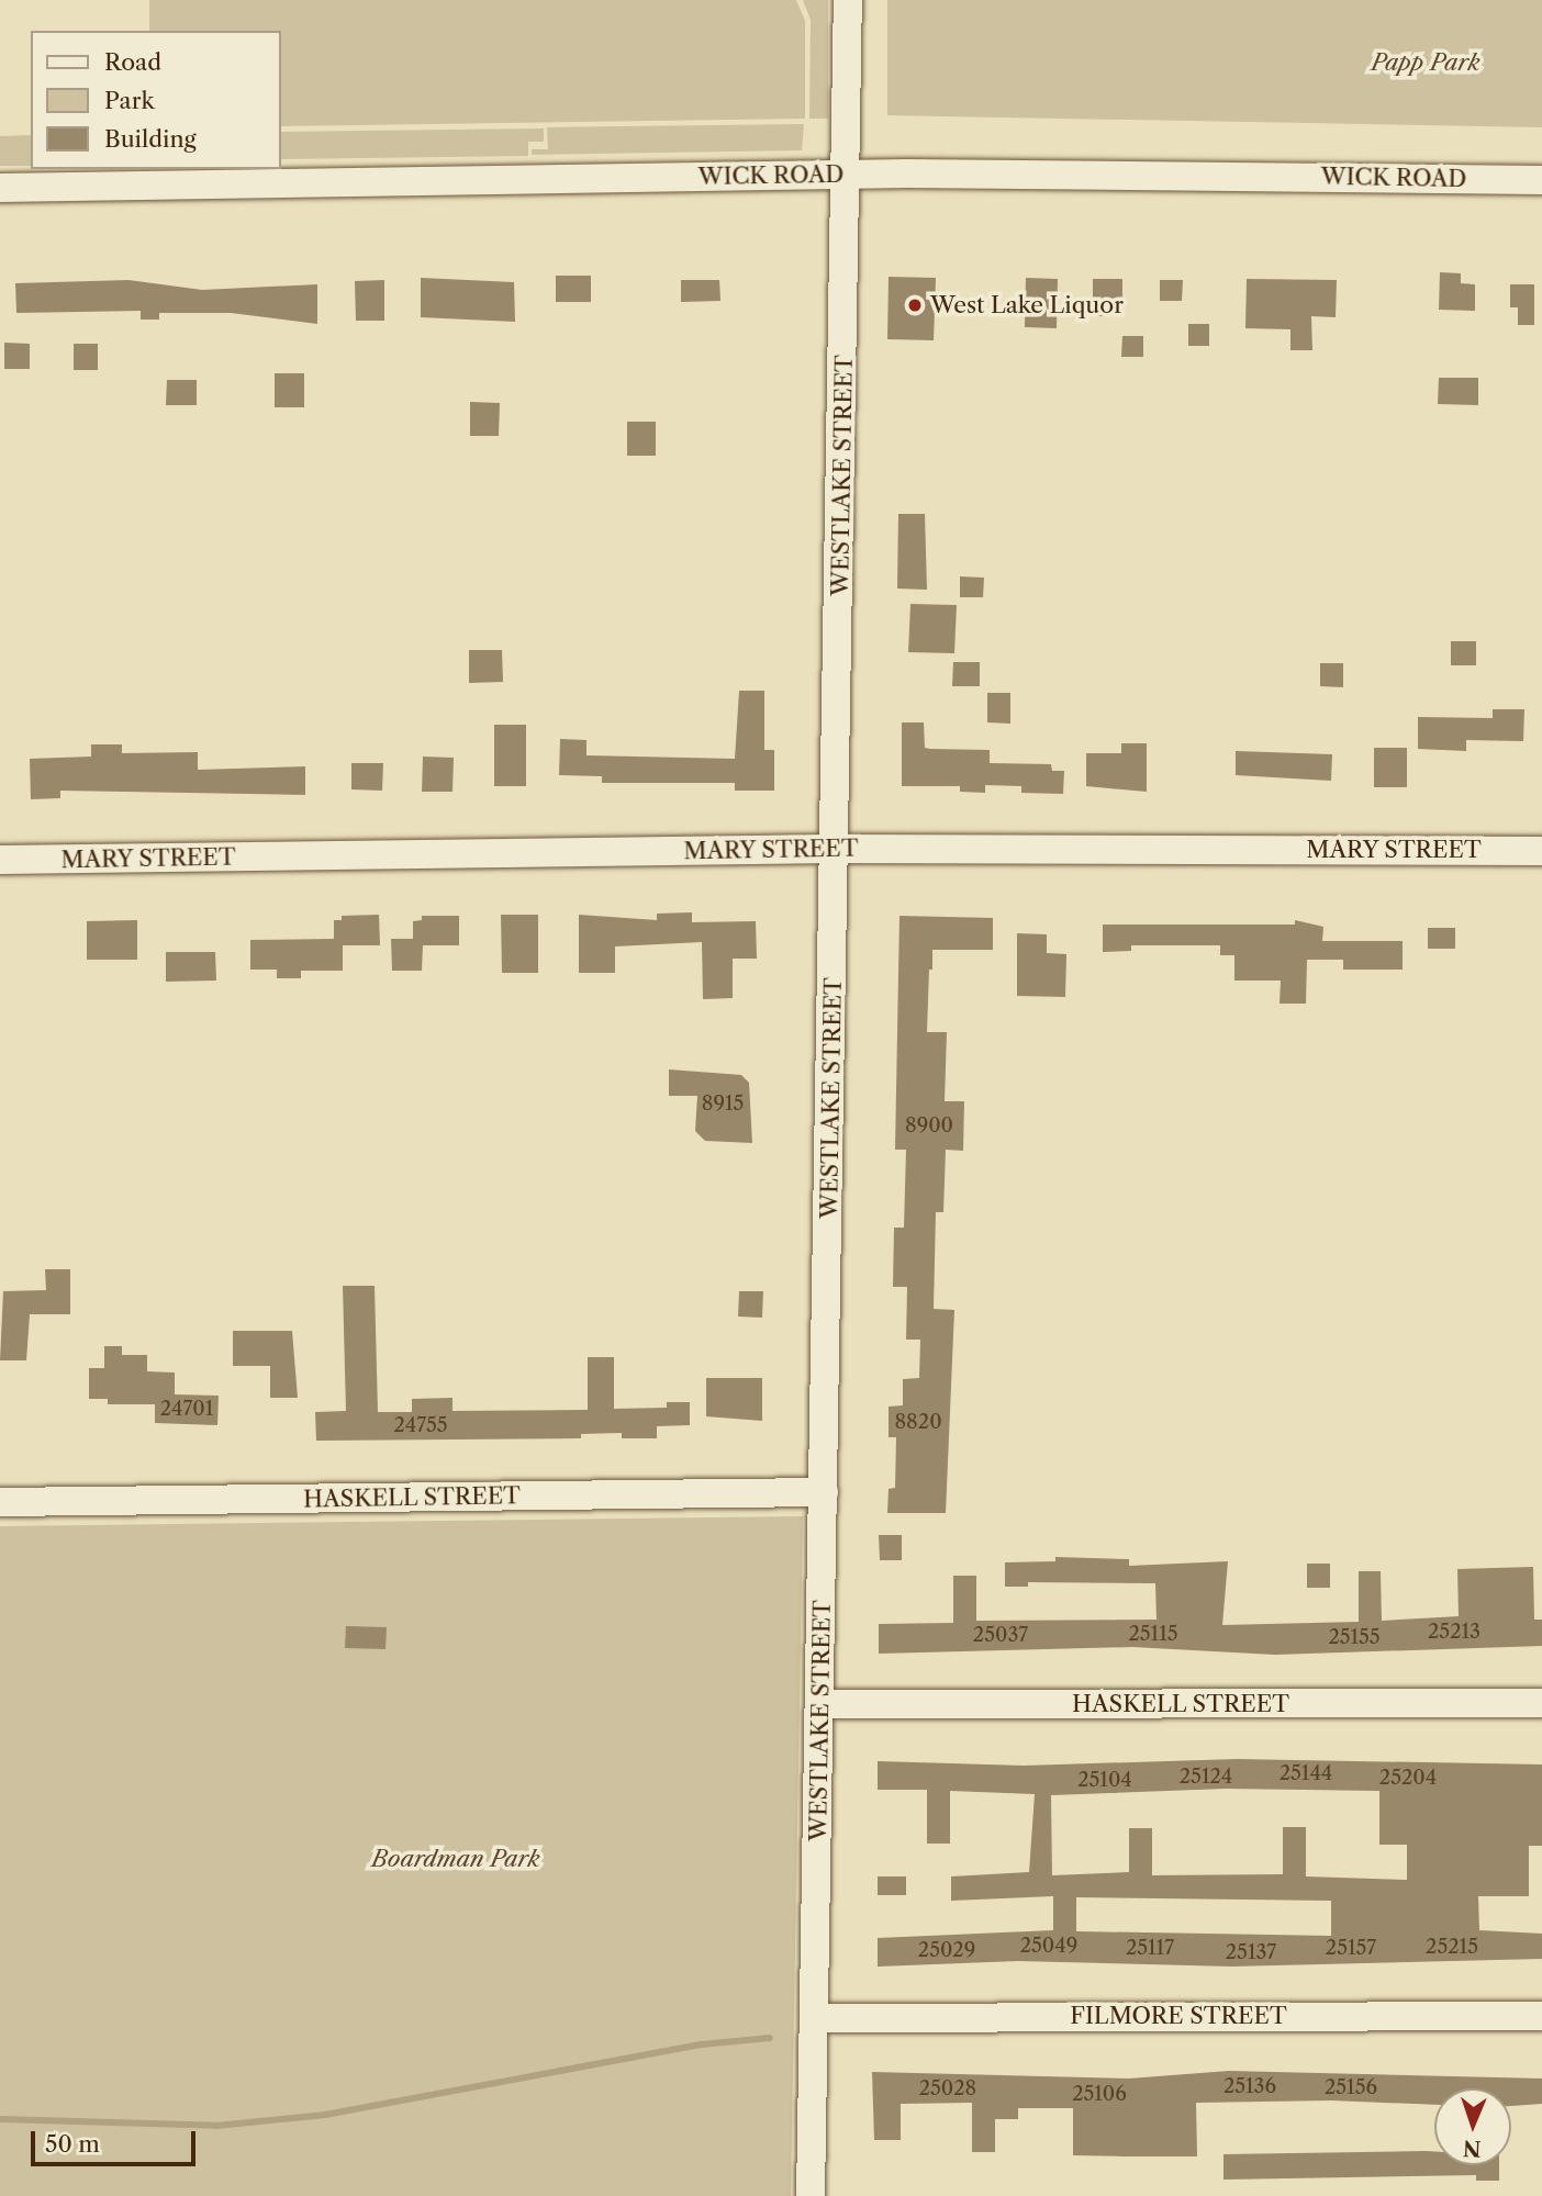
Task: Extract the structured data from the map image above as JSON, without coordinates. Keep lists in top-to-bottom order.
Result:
{
  "streets": {
    "street": [
      "WICK ROAD",
      "WESTLAKE STREET",
      "MARY STREET",
      "HASKELL STREET",
      "FILMORE STREET"
    ]
  },
  "crossings": [
    ["WICK ROAD", "WESTLAKE STREET"],
    ["WESTLAKE STREET", "MARY STREET"],
    ["WESTLAKE STREET", "HASKELL STREET"],
    ["WESTLAKE STREET", "FILMORE STREET"]
  ],
  "parks": ["Papp Park", "Boardman Park"],
  "places": ["West Lake Liquor"],
  "house_numbers": [
    "8915",
    "8900",
    "24701",
    "8820",
    "24755",
    "25213",
    "25115",
    "25037",
    "25155",
    "25144",
    "25124",
    "25204",
    "25104",
    "25049",
    "25215",
    "25117",
    "25157",
    "25029",
    "25137",
    "25136",
    "25156",
    "25028",
    "25106"
  ],
  "legend": ["Road", "Park", "Building"],
  "scale_bar": "50 m",
  "north": "bottom"
}
